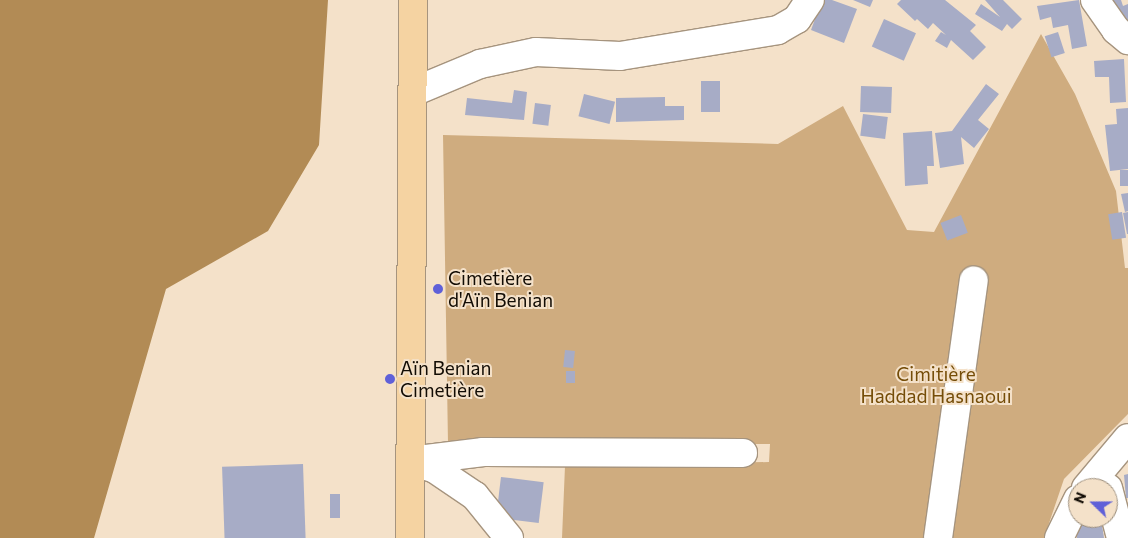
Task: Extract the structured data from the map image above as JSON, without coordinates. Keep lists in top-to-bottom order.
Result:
{
  "parks": ["Cimitière Haddad Hasnaoui"],
  "places": ["Cimetière d'Aïn Benian", "Aïn Benian Cimetière"],
  "north": "left"
}
